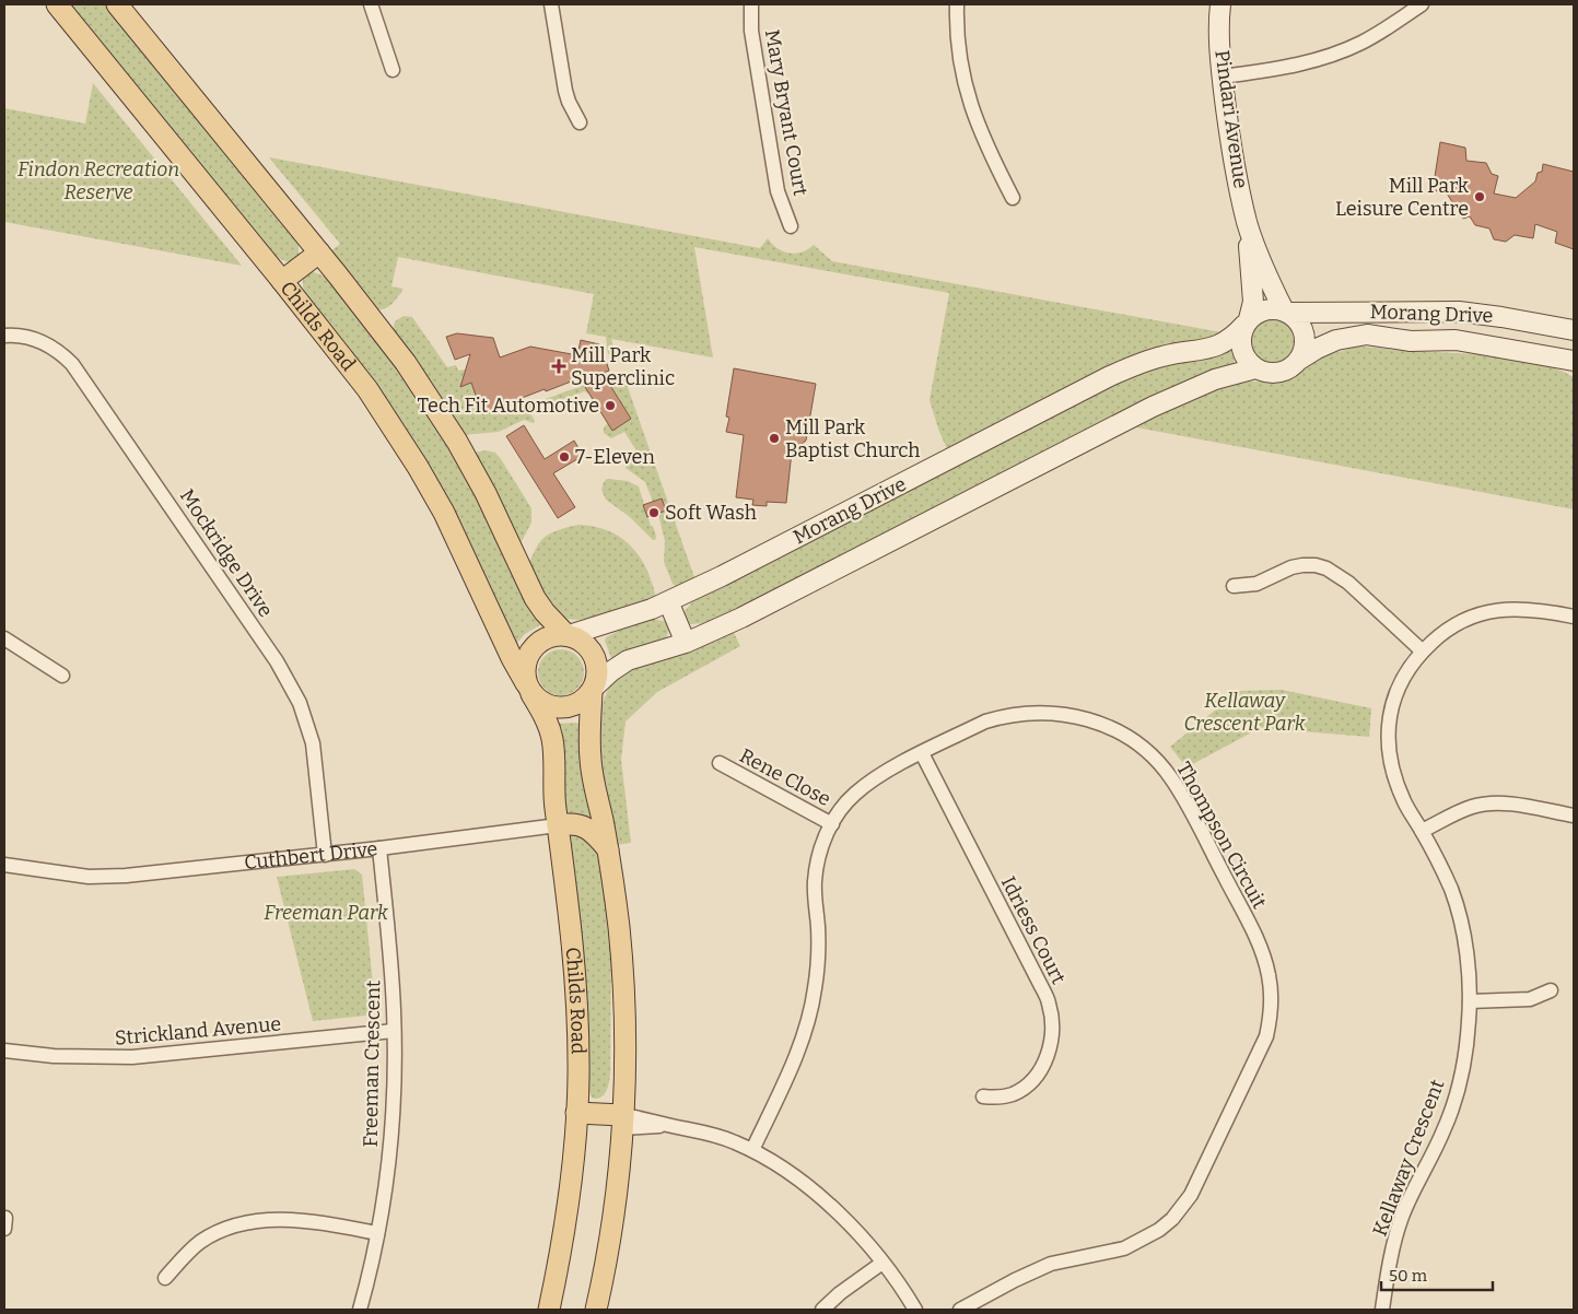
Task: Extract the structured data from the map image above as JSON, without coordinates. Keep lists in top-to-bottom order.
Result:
{
  "streets": {
    "main road": [
      "Pindari Avenue",
      "Morang Drive",
      "Childs Road",
      "Cuthbert Drive"
    ],
    "street": [
      "Mary Bryant Court",
      "Mockridge Drive",
      "Rene Close",
      "Thompson Circuit",
      "Idriess Court",
      "Strickland Avenue",
      "Freeman Crescent",
      "Kellaway Crescent"
    ]
  },
  "crossings": [
    ["Pindari Avenue", "Morang Drive"],
    ["Morang Drive", "Childs Road"],
    ["Childs Road", "Cuthbert Drive"],
    ["Mockridge Drive", "Cuthbert Drive"],
    ["Rene Close", "Thompson Circuit"],
    ["Thompson Circuit", "Idriess Court"],
    ["Cuthbert Drive", "Freeman Crescent"],
    ["Strickland Avenue", "Freeman Crescent"]
  ],
  "parks": ["Findon Recreation Reserve", "Kellaway Crescent Park", "Freeman Park"],
  "places": {
    "other": [
      "Mill Park Leisure Centre",
      "Tech Fit Automotive",
      "Mill Park Baptist Church",
      "7-Eleven",
      "Soft Wash"
    ],
    "health": ["Mill Park Superclinic"]
  },
  "scale_bar": "50 m"
}
